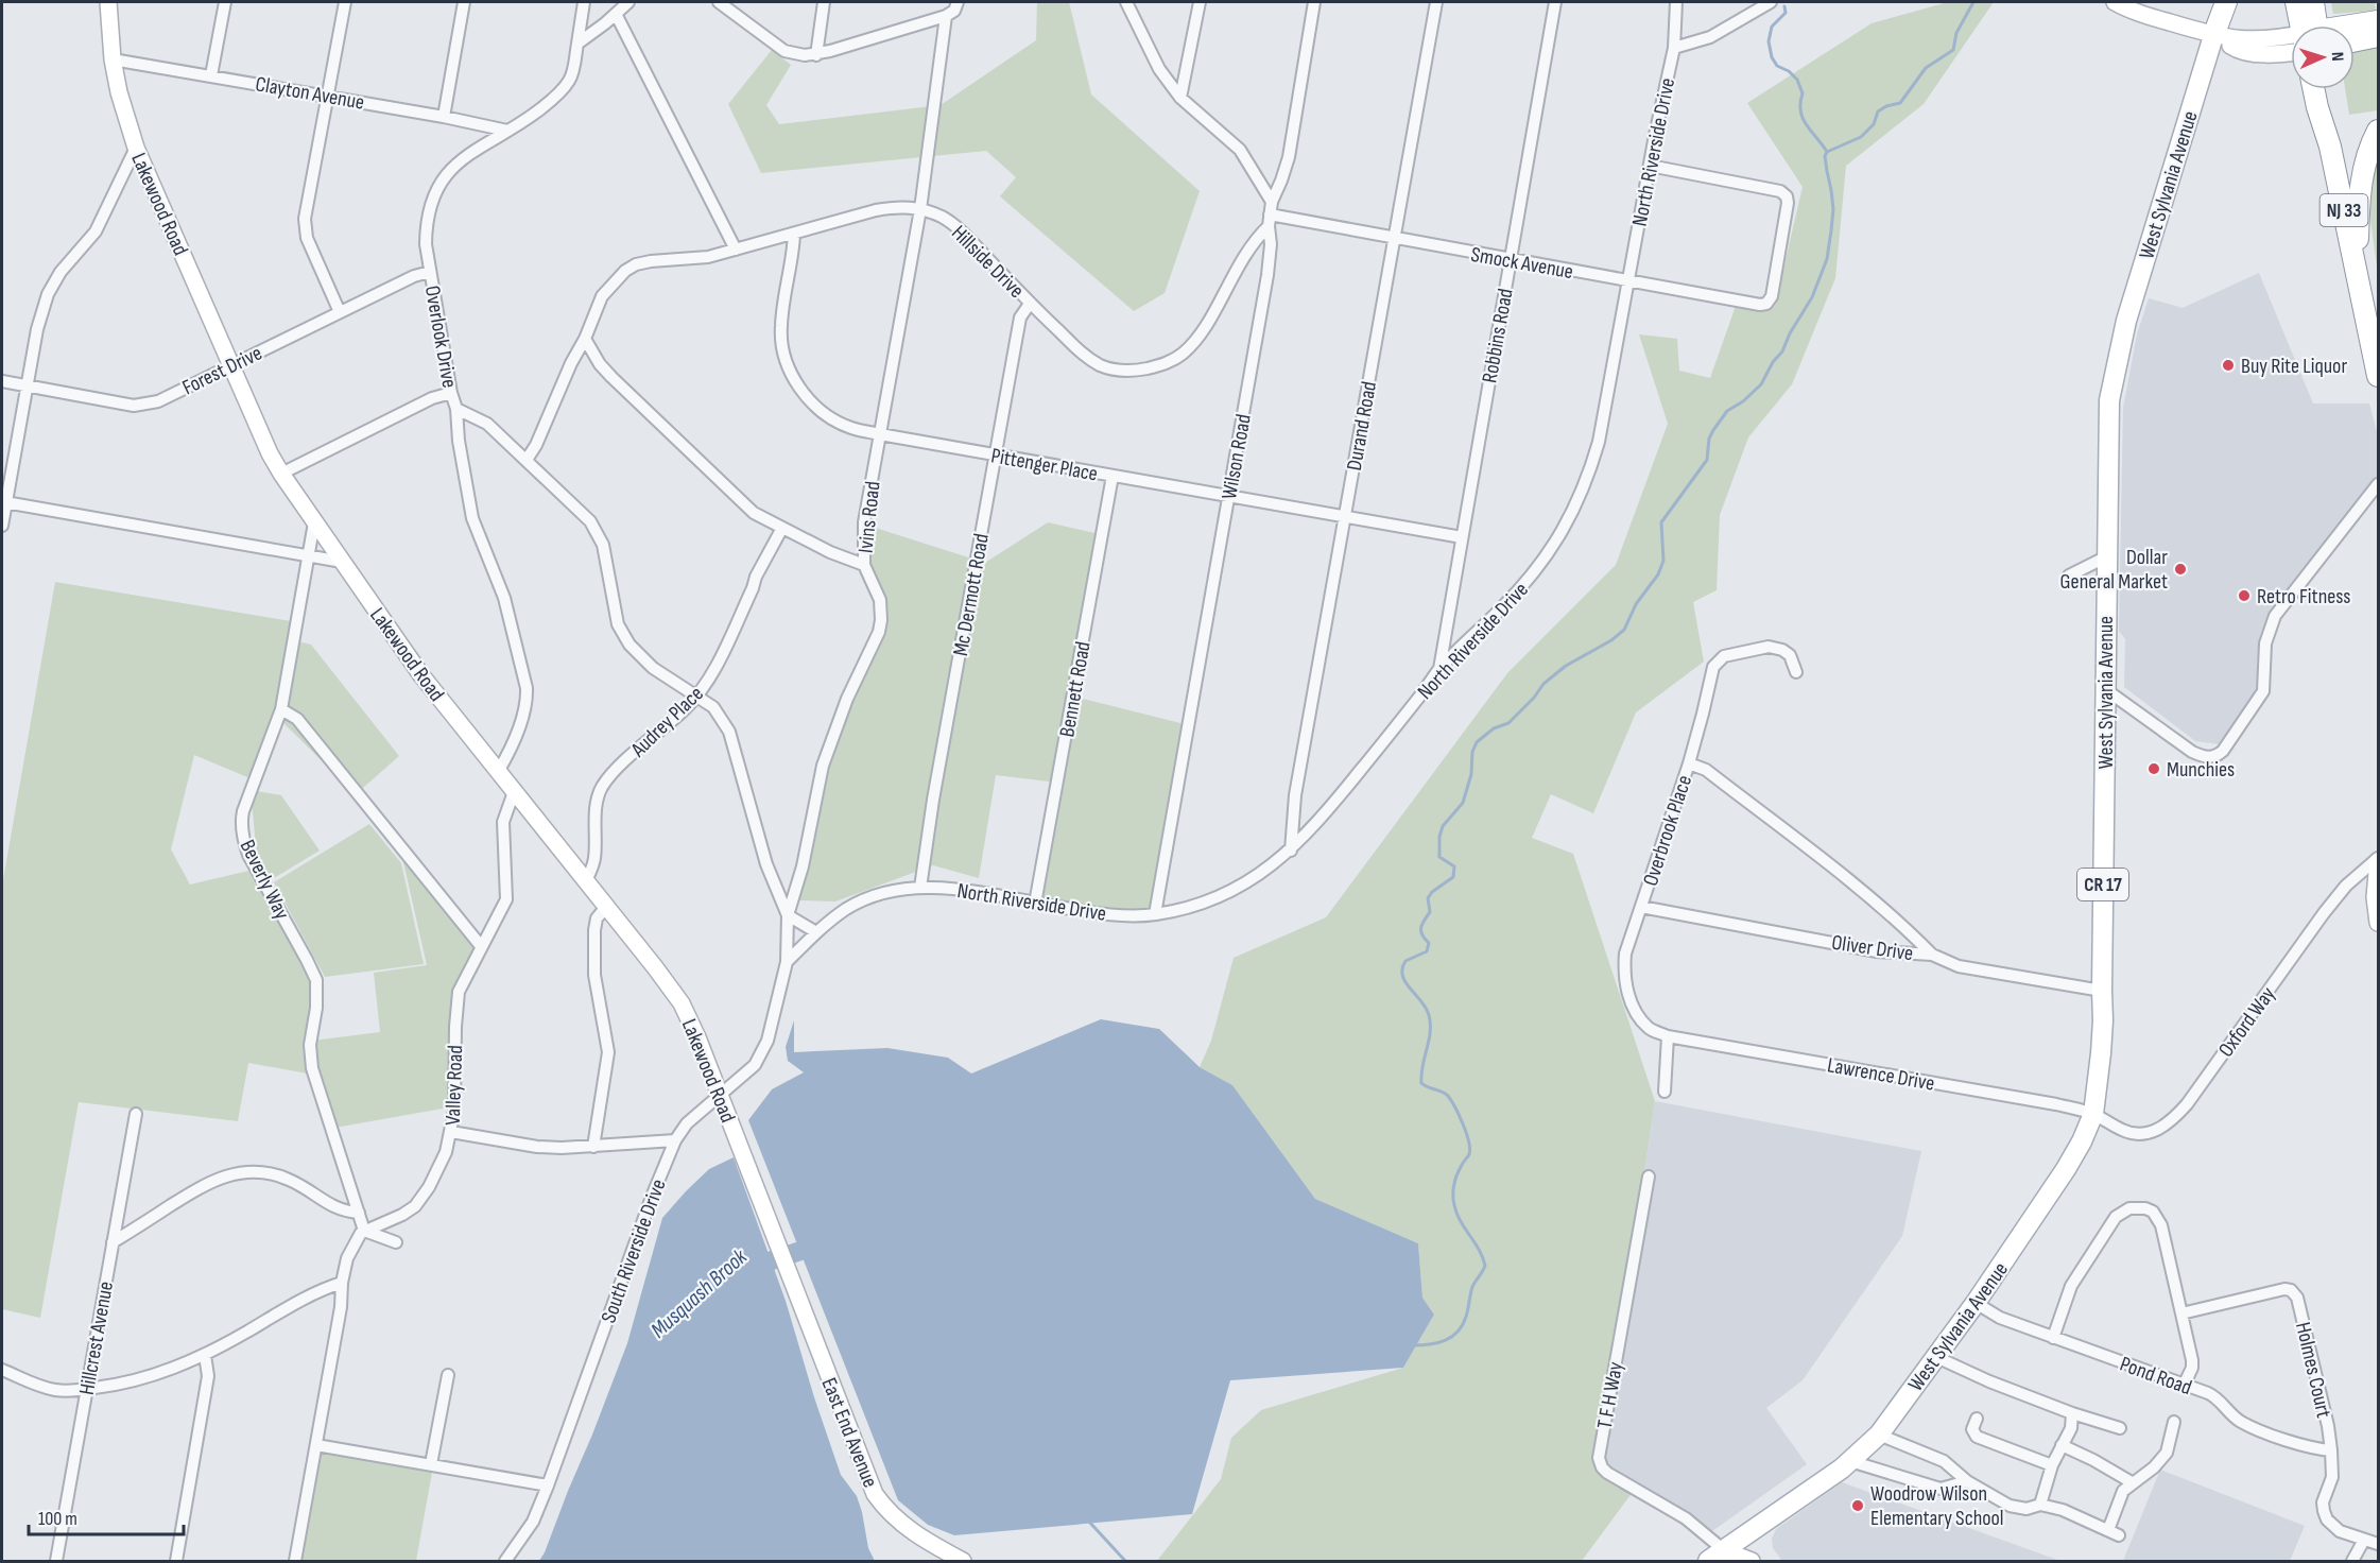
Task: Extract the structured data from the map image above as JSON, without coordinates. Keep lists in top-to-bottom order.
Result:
{
  "streets": {
    "highway": ["NJ 33"],
    "main road": ["West Sylvania Avenue", "CR 17"],
    "street": [
      "Clayton Avenue",
      "North Riverside Drive",
      "Lakewood Road",
      "Hillside Drive",
      "Smock Avenue",
      "Robbins Road",
      "Overlook Drive",
      "Forest Drive",
      "Durand Road",
      "Wilson Road",
      "Pittenger Place",
      "Ivins Road",
      "Mc Dermott Road",
      "Bennett Road",
      "Audrey Place",
      "Overbrook Place",
      "Beverly Way",
      "Oliver Drive",
      "Oxford Way",
      "Lawrence Drive",
      "Valley Road",
      "South Riverside Drive",
      "Hillcrest Avenue",
      "Holmes Court",
      "Pond Road",
      "T F H Way",
      "East End Avenue"
    ]
  },
  "crossings": [
    ["Clayton Avenue", "Lakewood Road"],
    ["Clayton Avenue", "Overlook Drive"],
    ["North Riverside Drive", "Smock Avenue"],
    ["North Riverside Drive", "Robbins Road"],
    ["North Riverside Drive", "Durand Road"],
    ["North Riverside Drive", "Wilson Road"],
    ["North Riverside Drive", "Ivins Road"],
    ["North Riverside Drive", "Mc Dermott Road"],
    ["North Riverside Drive", "Bennett Road"],
    ["North Riverside Drive", "South Riverside Drive"],
    ["West Sylvania Avenue", "Oliver Drive"],
    ["West Sylvania Avenue", "Oxford Way"],
    ["West Sylvania Avenue", "Lawrence Drive"],
    ["West Sylvania Avenue", "Pond Road"],
    ["West Sylvania Avenue", "T F H Way"],
    ["Lakewood Road", "Forest Drive"],
    ["Lakewood Road", "Audrey Place"],
    ["Lakewood Road", "Beverly Way"],
    ["Lakewood Road", "Valley Road"],
    ["Lakewood Road", "South Riverside Drive"],
    ["Lakewood Road", "East End Avenue"],
    ["Hillside Drive", "Smock Avenue"],
    ["Hillside Drive", "Overlook Drive"],
    ["Hillside Drive", "Wilson Road"],
    ["Hillside Drive", "Pittenger Place"],
    ["Hillside Drive", "Ivins Road"],
    ["Hillside Drive", "Mc Dermott Road"],
    ["Smock Avenue", "Robbins Road"],
    ["Smock Avenue", "Durand Road"],
    ["Smock Avenue", "Wilson Road"],
    ["Robbins Road", "Pittenger Place"],
    ["Overlook Drive", "Forest Drive"],
    ["Overlook Drive", "Ivins Road"],
    ["Overlook Drive", "Audrey Place"],
    ["Durand Road", "Pittenger Place"],
    ["Wilson Road", "Pittenger Place"],
    ["Pittenger Place", "Ivins Road"],
    ["Pittenger Place", "Mc Dermott Road"],
    ["Pittenger Place", "Bennett Road"],
    ["Ivins Road", "South Riverside Drive"],
    ["Overbrook Place", "Oliver Drive"],
    ["Overbrook Place", "Lawrence Drive"],
    ["Beverly Way", "Valley Road"],
    ["Oxford Way", "Lawrence Drive"],
    ["Holmes Court", "Pond Road"]
  ],
  "water": ["Musquash Brook"],
  "places": [
    "Buy Rite Liquor",
    "Dollar General Market",
    "Retro Fitness",
    "Munchies",
    "Woodrow Wilson Elementary School"
  ],
  "scale_bar": "100 m",
  "north": "right"
}
